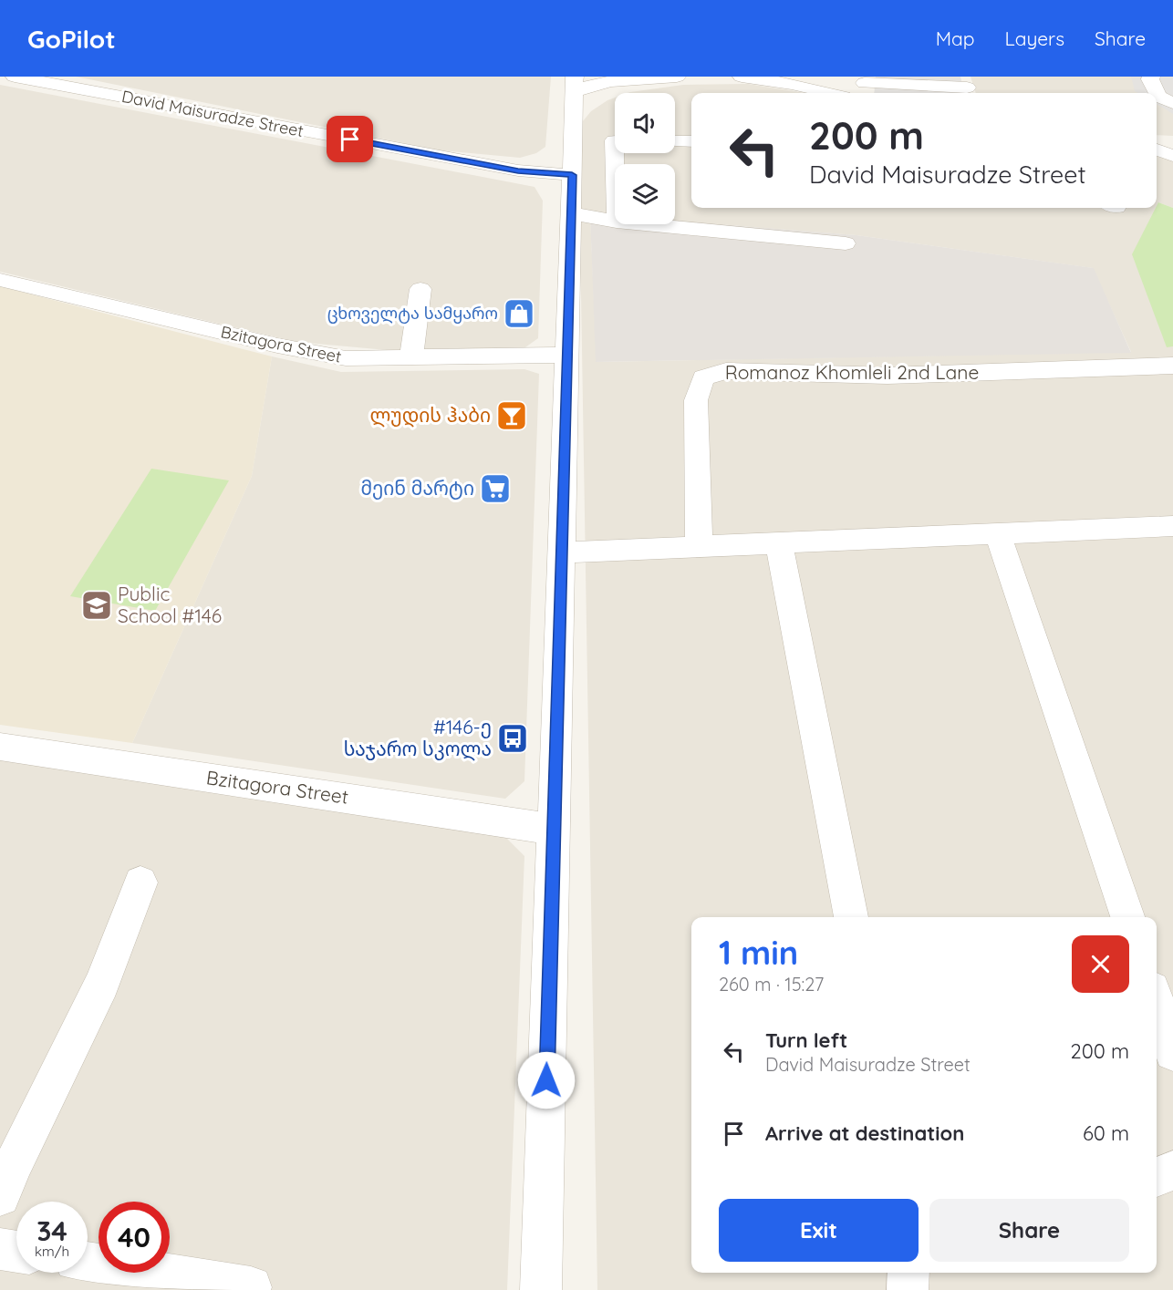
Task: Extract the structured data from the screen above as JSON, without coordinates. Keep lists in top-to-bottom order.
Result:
{
  "streets": {
    "street": ["David Maisuradze Street", "Bzitagora Street", "Romanoz Khomleli 2nd Lane"]
  },
  "places": {
    "shop": ["ცხოველტა სამყარო"],
    "bar": ["ლუდის ჰაბი"],
    "supermarket": ["მეინ მარტი"],
    "school or university": ["Public School #146"],
    "bus stop": ["#146-ე საჯარო სკოლა"]
  },
  "page": {
    "header": "GoPilot",
    "nav": ["Map", "Layers", "Share"],
    "turn": ["200 m", "David Maisuradze Street"],
    "heading": ["1 min", "260 m · 15:27"],
    "list": [
      {
        "name": "Turn left",
        "note": "David Maisuradze Street",
        "value": "200 m"
      },
      {
        "name": "Arrive at destination",
        "value": "60 m"
      }
    ],
    "buttons": ["Exit", "Share"],
    "speed": "34 km/h",
    "limit": "40"
  }
}
